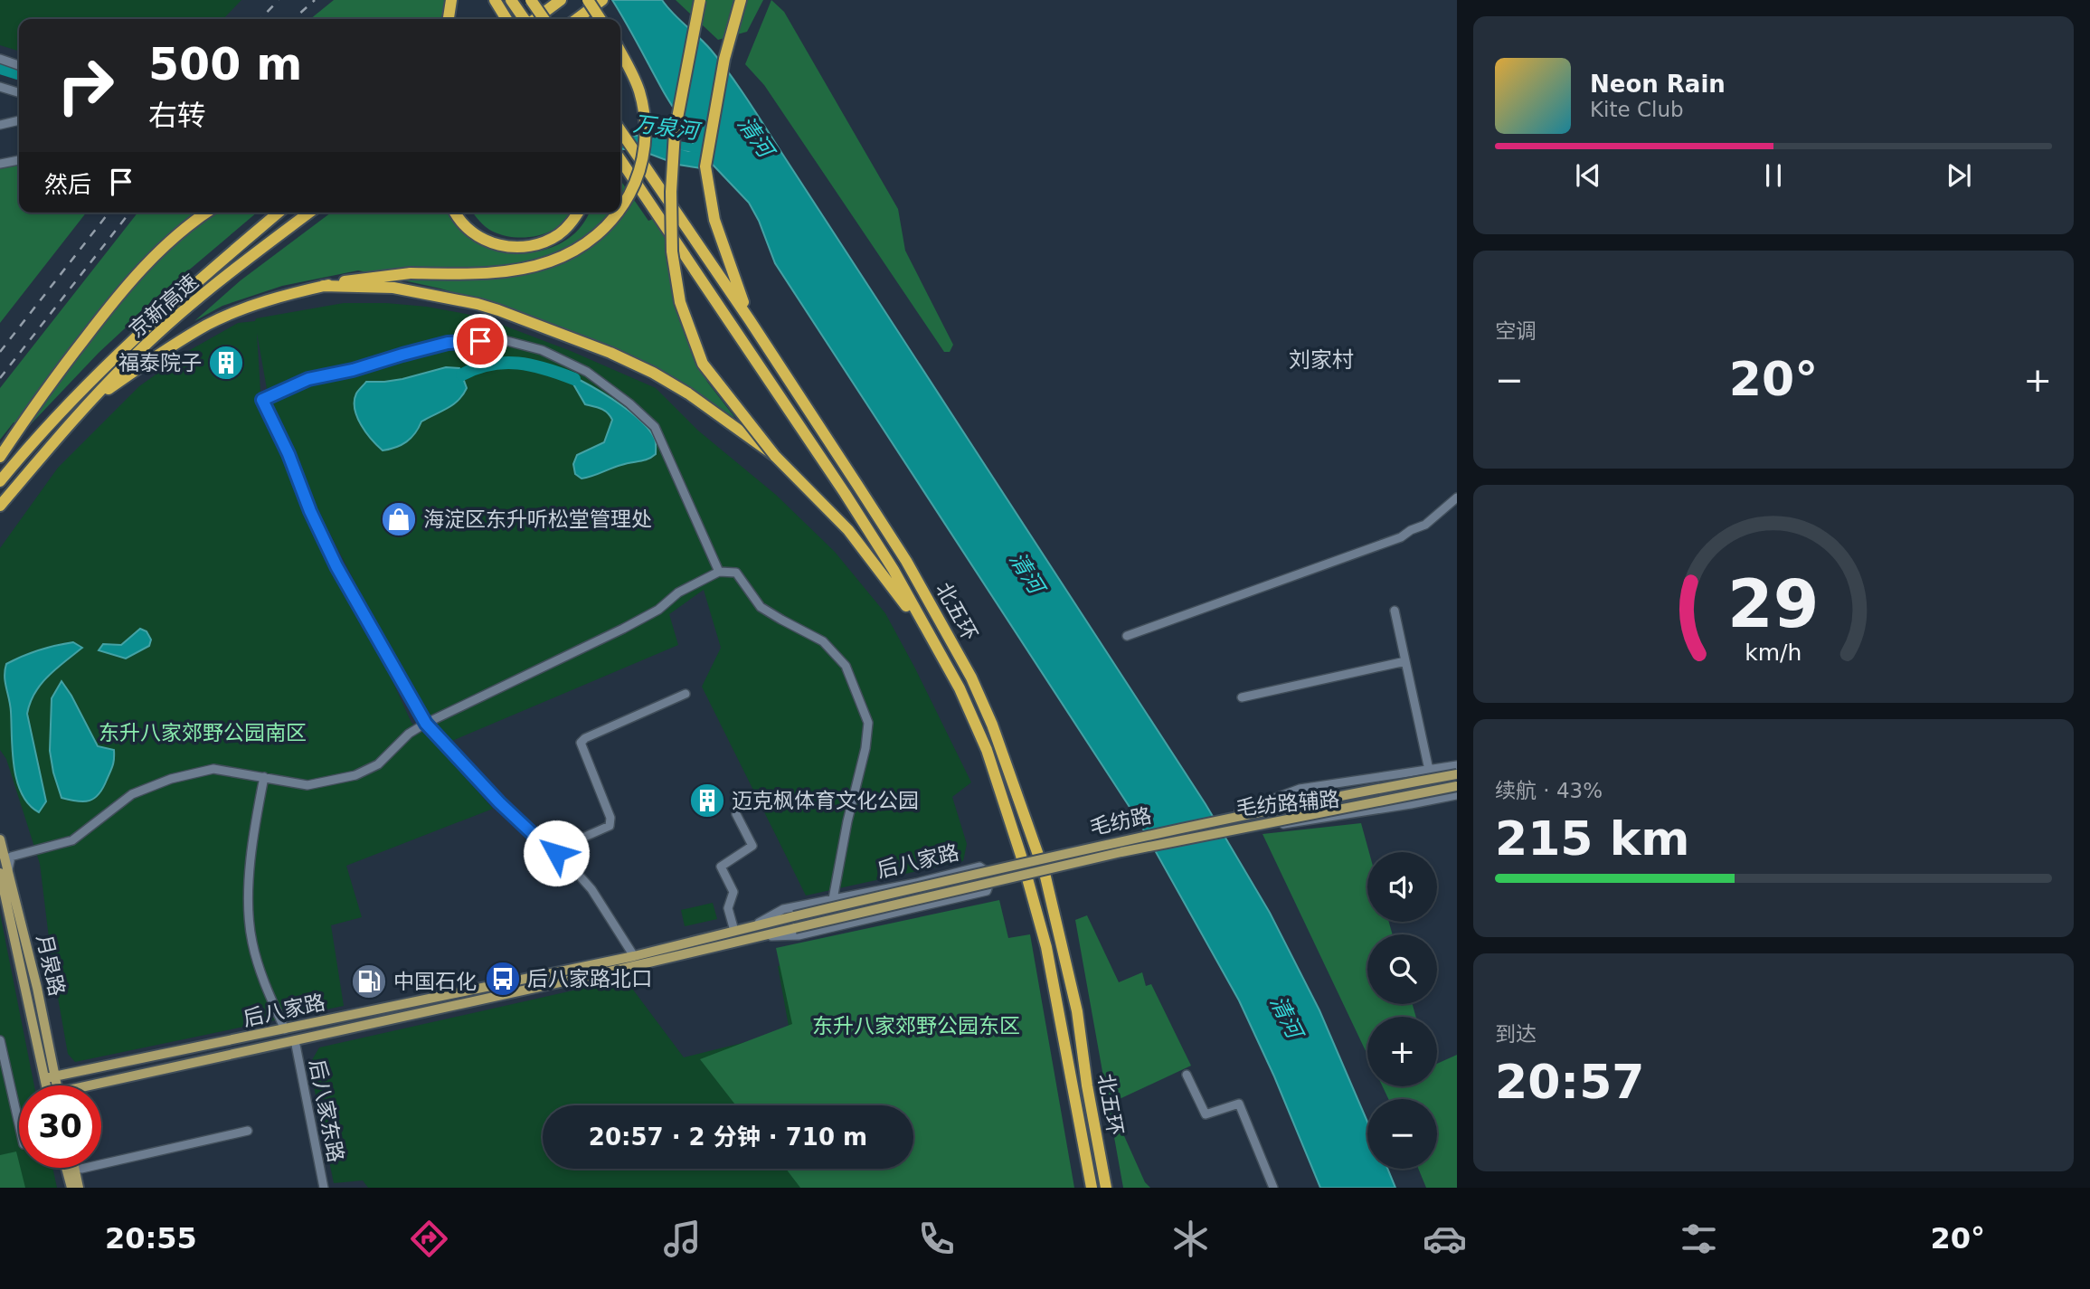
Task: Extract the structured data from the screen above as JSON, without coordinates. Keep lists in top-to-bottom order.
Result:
{
  "streets": {
    "highway": ["京新高速", "北五环"],
    "main road": ["毛纺路", "后八家路", "月泉路"],
    "street": ["毛纺路辅路", "后八家东路"]
  },
  "crossings": [
    ["毛纺路", "后八家路"],
    ["后八家路", "月泉路"],
    ["后八家路", "后八家东路"]
  ],
  "districts": ["刘家村"],
  "water": ["万泉河", "清河"],
  "parks": ["东升八家郊野公园南区", "东升八家郊野公园东区"],
  "places": {
    "building": ["福泰院子", "迈克枫体育文化公园"],
    "shop": ["海淀区东升听松堂管理处"],
    "bus stop": ["后八家路北口"],
    "fuel station": ["中国石化"]
  },
  "page": {
    "turn": ["500 m", "右转"],
    "song": ["Neon Rain", "Kite Club"],
    "then": "然后",
    "tile": [
      "空调",
      ["续航 · 43%", "215 km"],
      ["到达", "20:57"]
    ],
    "heat": ["−", "20°", "+"],
    "map_buttons": ["+", "−"],
    "limit": "30",
    "trip": "20:57 · 2 分钟 · 710 m",
    "tabs": ["20:55", "20°"],
    "gauge": ["29", "km/h"]
  }
}
